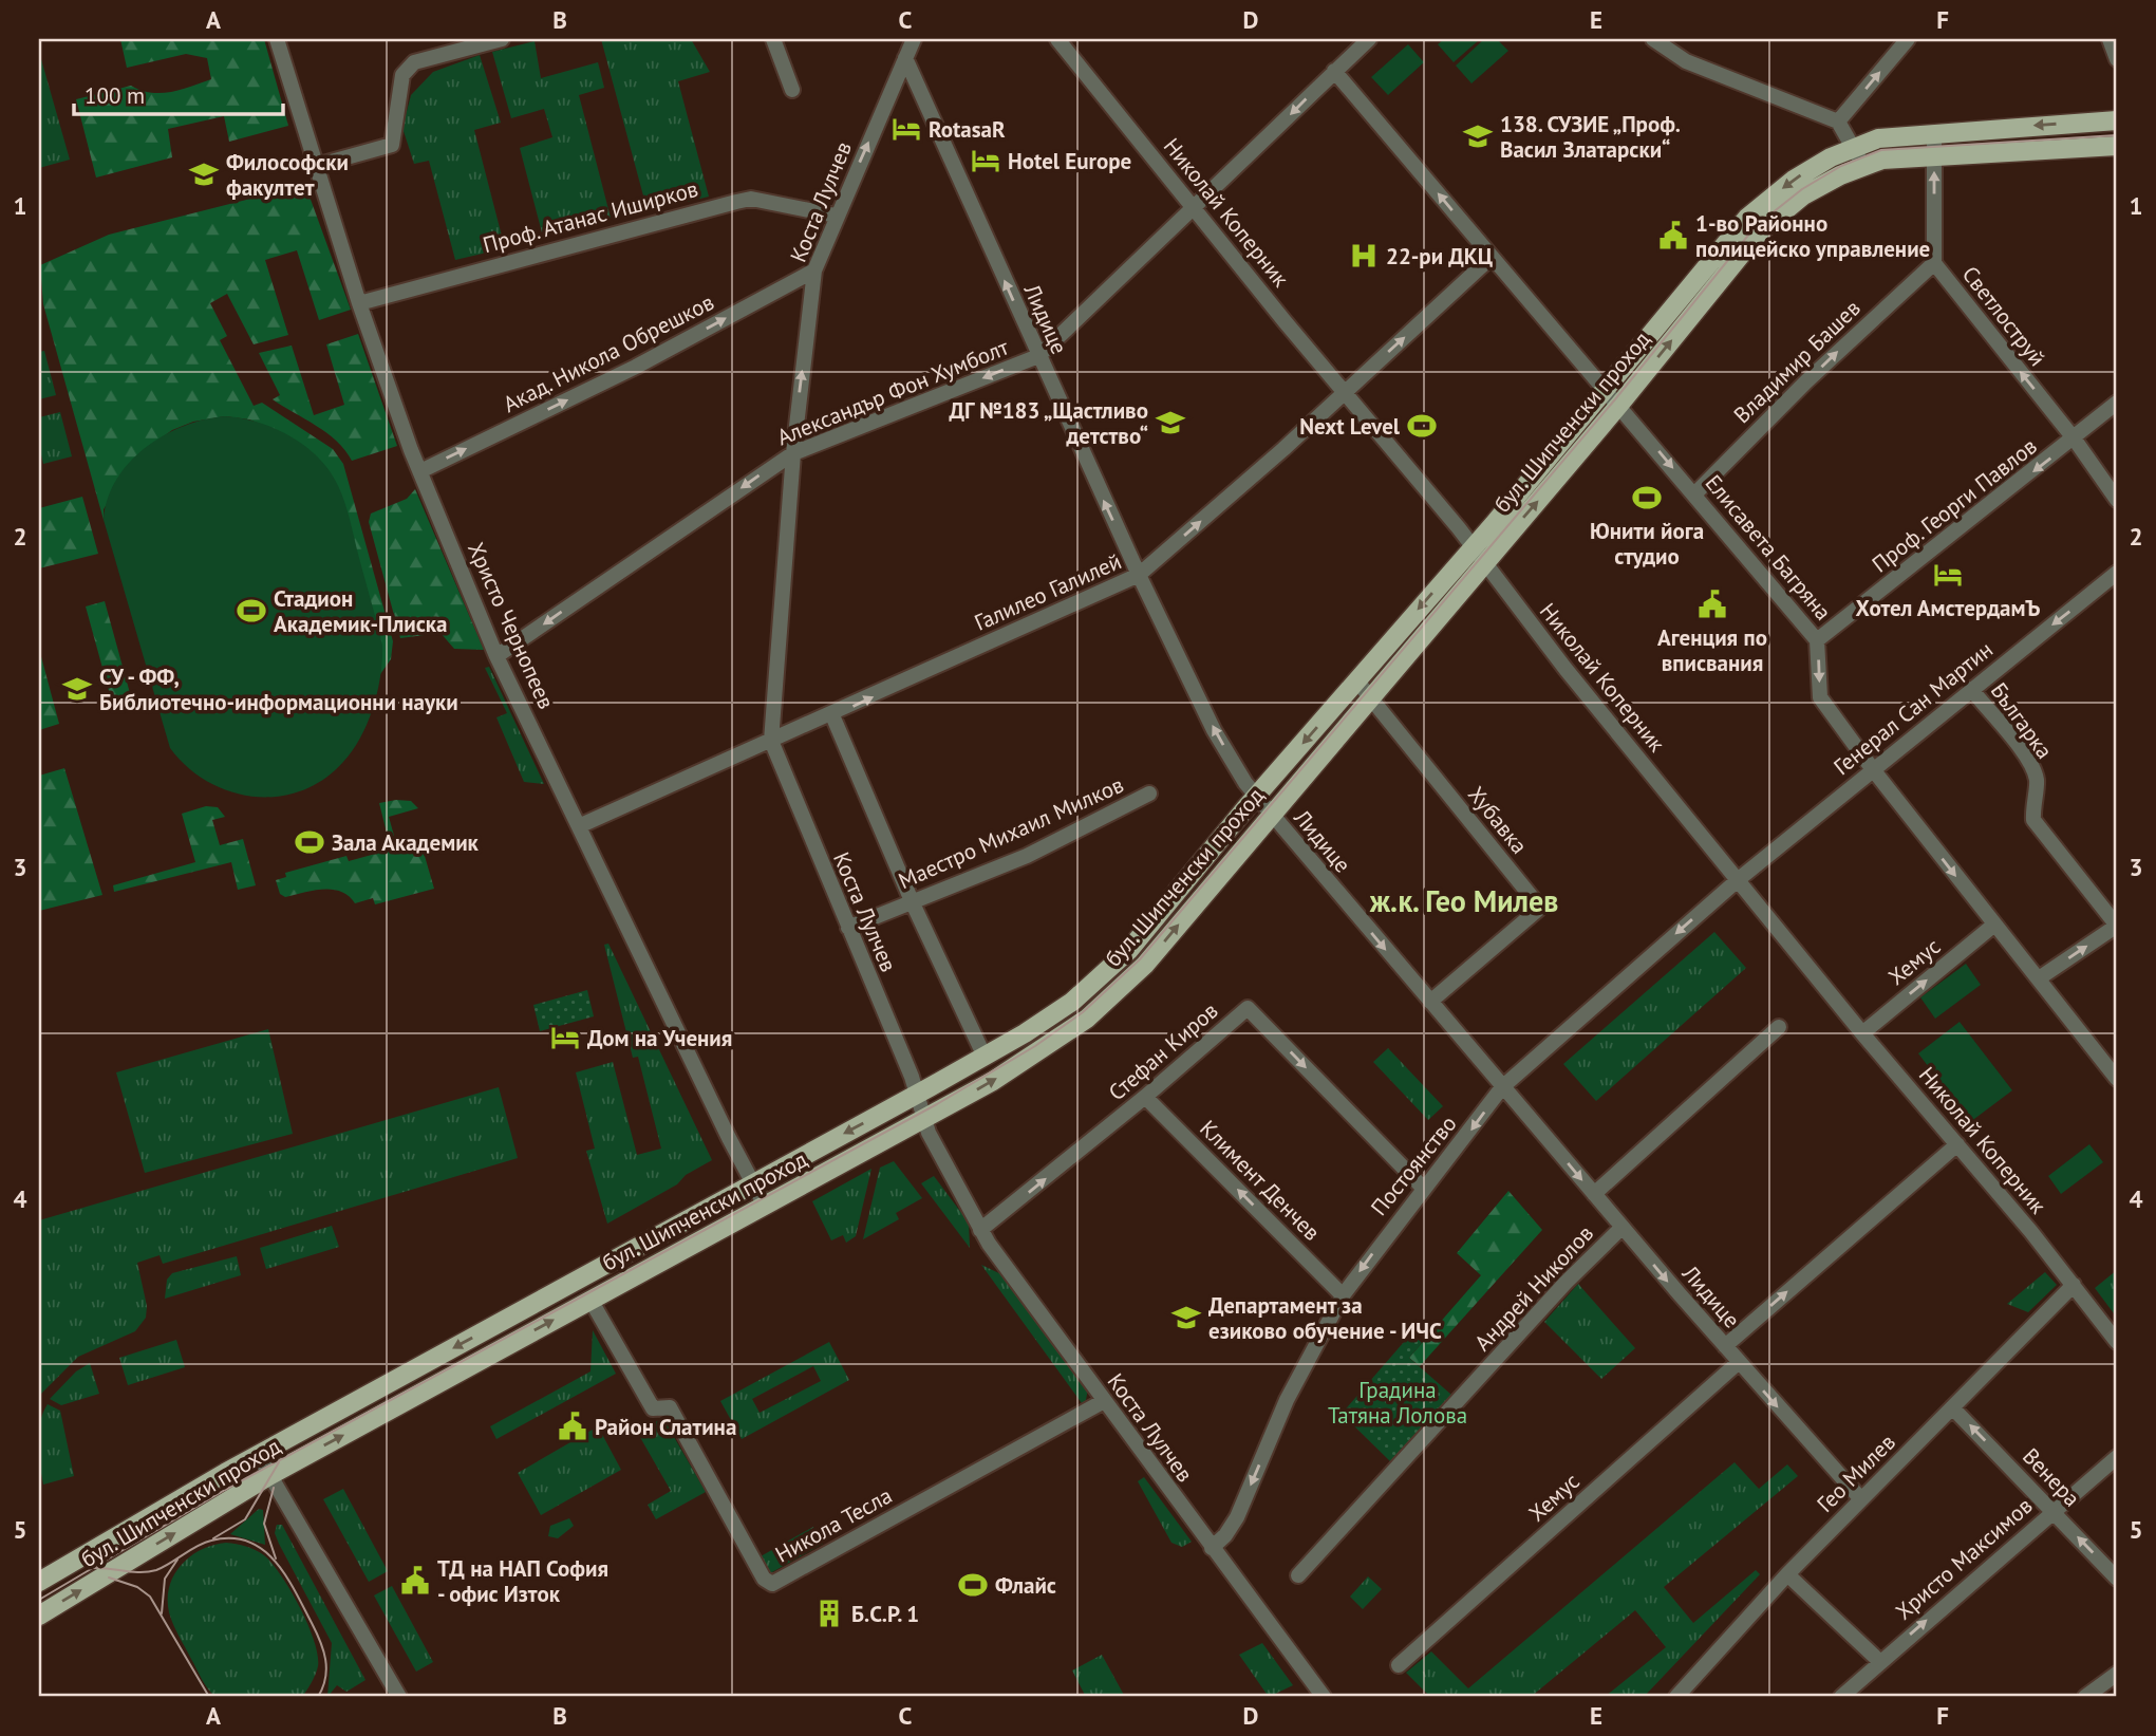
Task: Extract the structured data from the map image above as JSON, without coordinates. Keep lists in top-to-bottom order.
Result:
{
  "streets": {
    "main road": ["бул. Шипченски проход"],
    "street": [
      "Коста Лулчев",
      "Николай Коперник",
      "Проф. Атанас Иширков",
      "Светлоструй",
      "Лидице",
      "Акад. Никола Обрешков",
      "Владимир Башев",
      "Александър Фон Хумболт",
      "Проф. Георги Павлов",
      "Елисавета Багряна",
      "Галилео Галилей",
      "Христо Чернопеев",
      "Генерал Сан Мартин",
      "Българка",
      "Хубавка",
      "Маестро Михаил Милков",
      "Хемус",
      "Стефан Киров",
      "Постоянство",
      "Климент Денчев",
      "Андрей Николов",
      "Гео Милев",
      "Венера",
      "Никола Тесла",
      "Христо Максимов"
    ]
  },
  "crossings": [
    ["Коста Лулчев", "Проф. Атанас Иширков"],
    ["Коста Лулчев", "Лидице"],
    ["Коста Лулчев", "Акад. Никола Обрешков"],
    ["Коста Лулчев", "Александър Фон Хумболт"],
    ["Коста Лулчев", "бул. Шипченски проход"],
    ["Коста Лулчев", "Галилео Галилей"],
    ["Коста Лулчев", "Маестро Михаил Милков"],
    ["Коста Лулчев", "Стефан Киров"],
    ["Коста Лулчев", "Постоянство"],
    ["Коста Лулчев", "Никола Тесла"],
    ["Николай Коперник", "Александър Фон Хумболт"],
    ["Николай Коперник", "бул. Шипченски проход"],
    ["Николай Коперник", "Галилео Галилей"],
    ["Николай Коперник", "Генерал Сан Мартин"],
    ["Николай Коперник", "Хемус"],
    ["Николай Коперник", "Постоянство"],
    ["Николай Коперник", "Гео Милев"],
    ["Проф. Атанас Иширков", "Христо Чернопеев"],
    ["Светлоструй", "Владимир Башев"],
    ["Светлоструй", "бул. Шипченски проход"],
    ["Светлоструй", "Проф. Георги Павлов"],
    ["Лидице", "Александър Фон Хумболт"],
    ["Лидице", "бул. Шипченски проход"],
    ["Лидице", "Галилео Галилей"],
    ["Лидице", "Хубавка"],
    ["Лидице", "Хемус"],
    ["Лидице", "Постоянство"],
    ["Лидице", "Андрей Николов"],
    ["Лидице", "Гео Милев"],
    ["Акад. Никола Обрешков", "Христо Чернопеев"],
    ["Владимир Башев", "Елисавета Багряна"],
    ["Александър Фон Хумболт", "Елисавета Багряна"],
    ["Александър Фон Хумболт", "Христо Чернопеев"],
    ["бул. Шипченски проход", "Елисавета Багряна"],
    ["бул. Шипченски проход", "Христо Чернопеев"],
    ["бул. Шипченски проход", "Хубавка"],
    ["бул. Шипченски проход", "Никола Тесла"],
    ["Проф. Георги Павлов", "Елисавета Багряна"],
    ["Елисавета Багряна", "Галилео Галилей"],
    ["Елисавета Багряна", "Генерал Сан Мартин"],
    ["Елисавета Багряна", "Хемус"],
    ["Галилео Галилей", "Христо Чернопеев"],
    ["Генерал Сан Мартин", "Българка"],
    ["Генерал Сан Мартин", "Постоянство"],
    ["Стефан Киров", "Постоянство"],
    ["Стефан Киров", "Климент Денчев"],
    ["Постоянство", "Климент Денчев"],
    ["Гео Милев", "Венера"],
    ["Венера", "Христо Максимов"]
  ],
  "one_way": [
    "Светлоструй",
    "Акад. Никола Обрешков",
    "Владимир Башев",
    "Александър Фон Хумболт",
    "Проф. Георги Павлов",
    "Галилео Галилей",
    "Генерал Сан Мартин",
    "Постоянство",
    "Климент Денчев",
    "Венера",
    "Христо Максимов"
  ],
  "districts": ["ж.к. Гео Милев"],
  "parks": ["Градина Татяна Лолова"],
  "places": {
    "hotel": [
      "RotasaR",
      "Hotel Europe",
      "Хотел АмстердамЪ",
      "Дом на Учения"
    ],
    "school or university": [
      "138. СУЗИЕ „Проф. Васил Златарски“",
      "Философски факултет",
      "ДГ №183 „Щастливо детство“",
      "СУ - ФФ, Библиотечно-информационни науки",
      "Департамент за езиково обучение - ИЧС"
    ],
    "public building": [
      "1-во Районно полицейско управление",
      "Агенция по вписвания",
      "Район Слатина",
      "ТД на НАП София - офис Изток"
    ],
    "hospital": ["22-ри ДКЦ"],
    "sports": [
      "Next Level",
      "Юнити йога студио",
      "Стадион Академик-Плиска",
      "Зала Академик",
      "Флайс"
    ],
    "building": ["Б.С.Р. 1"]
  },
  "scale_bar": "100 m",
  "grid": {
    "columns": [
      "A",
      "B",
      "C",
      "D",
      "E",
      "F"
    ],
    "rows": [
      "1",
      "2",
      "3",
      "4",
      "5"
    ]
  }
}
